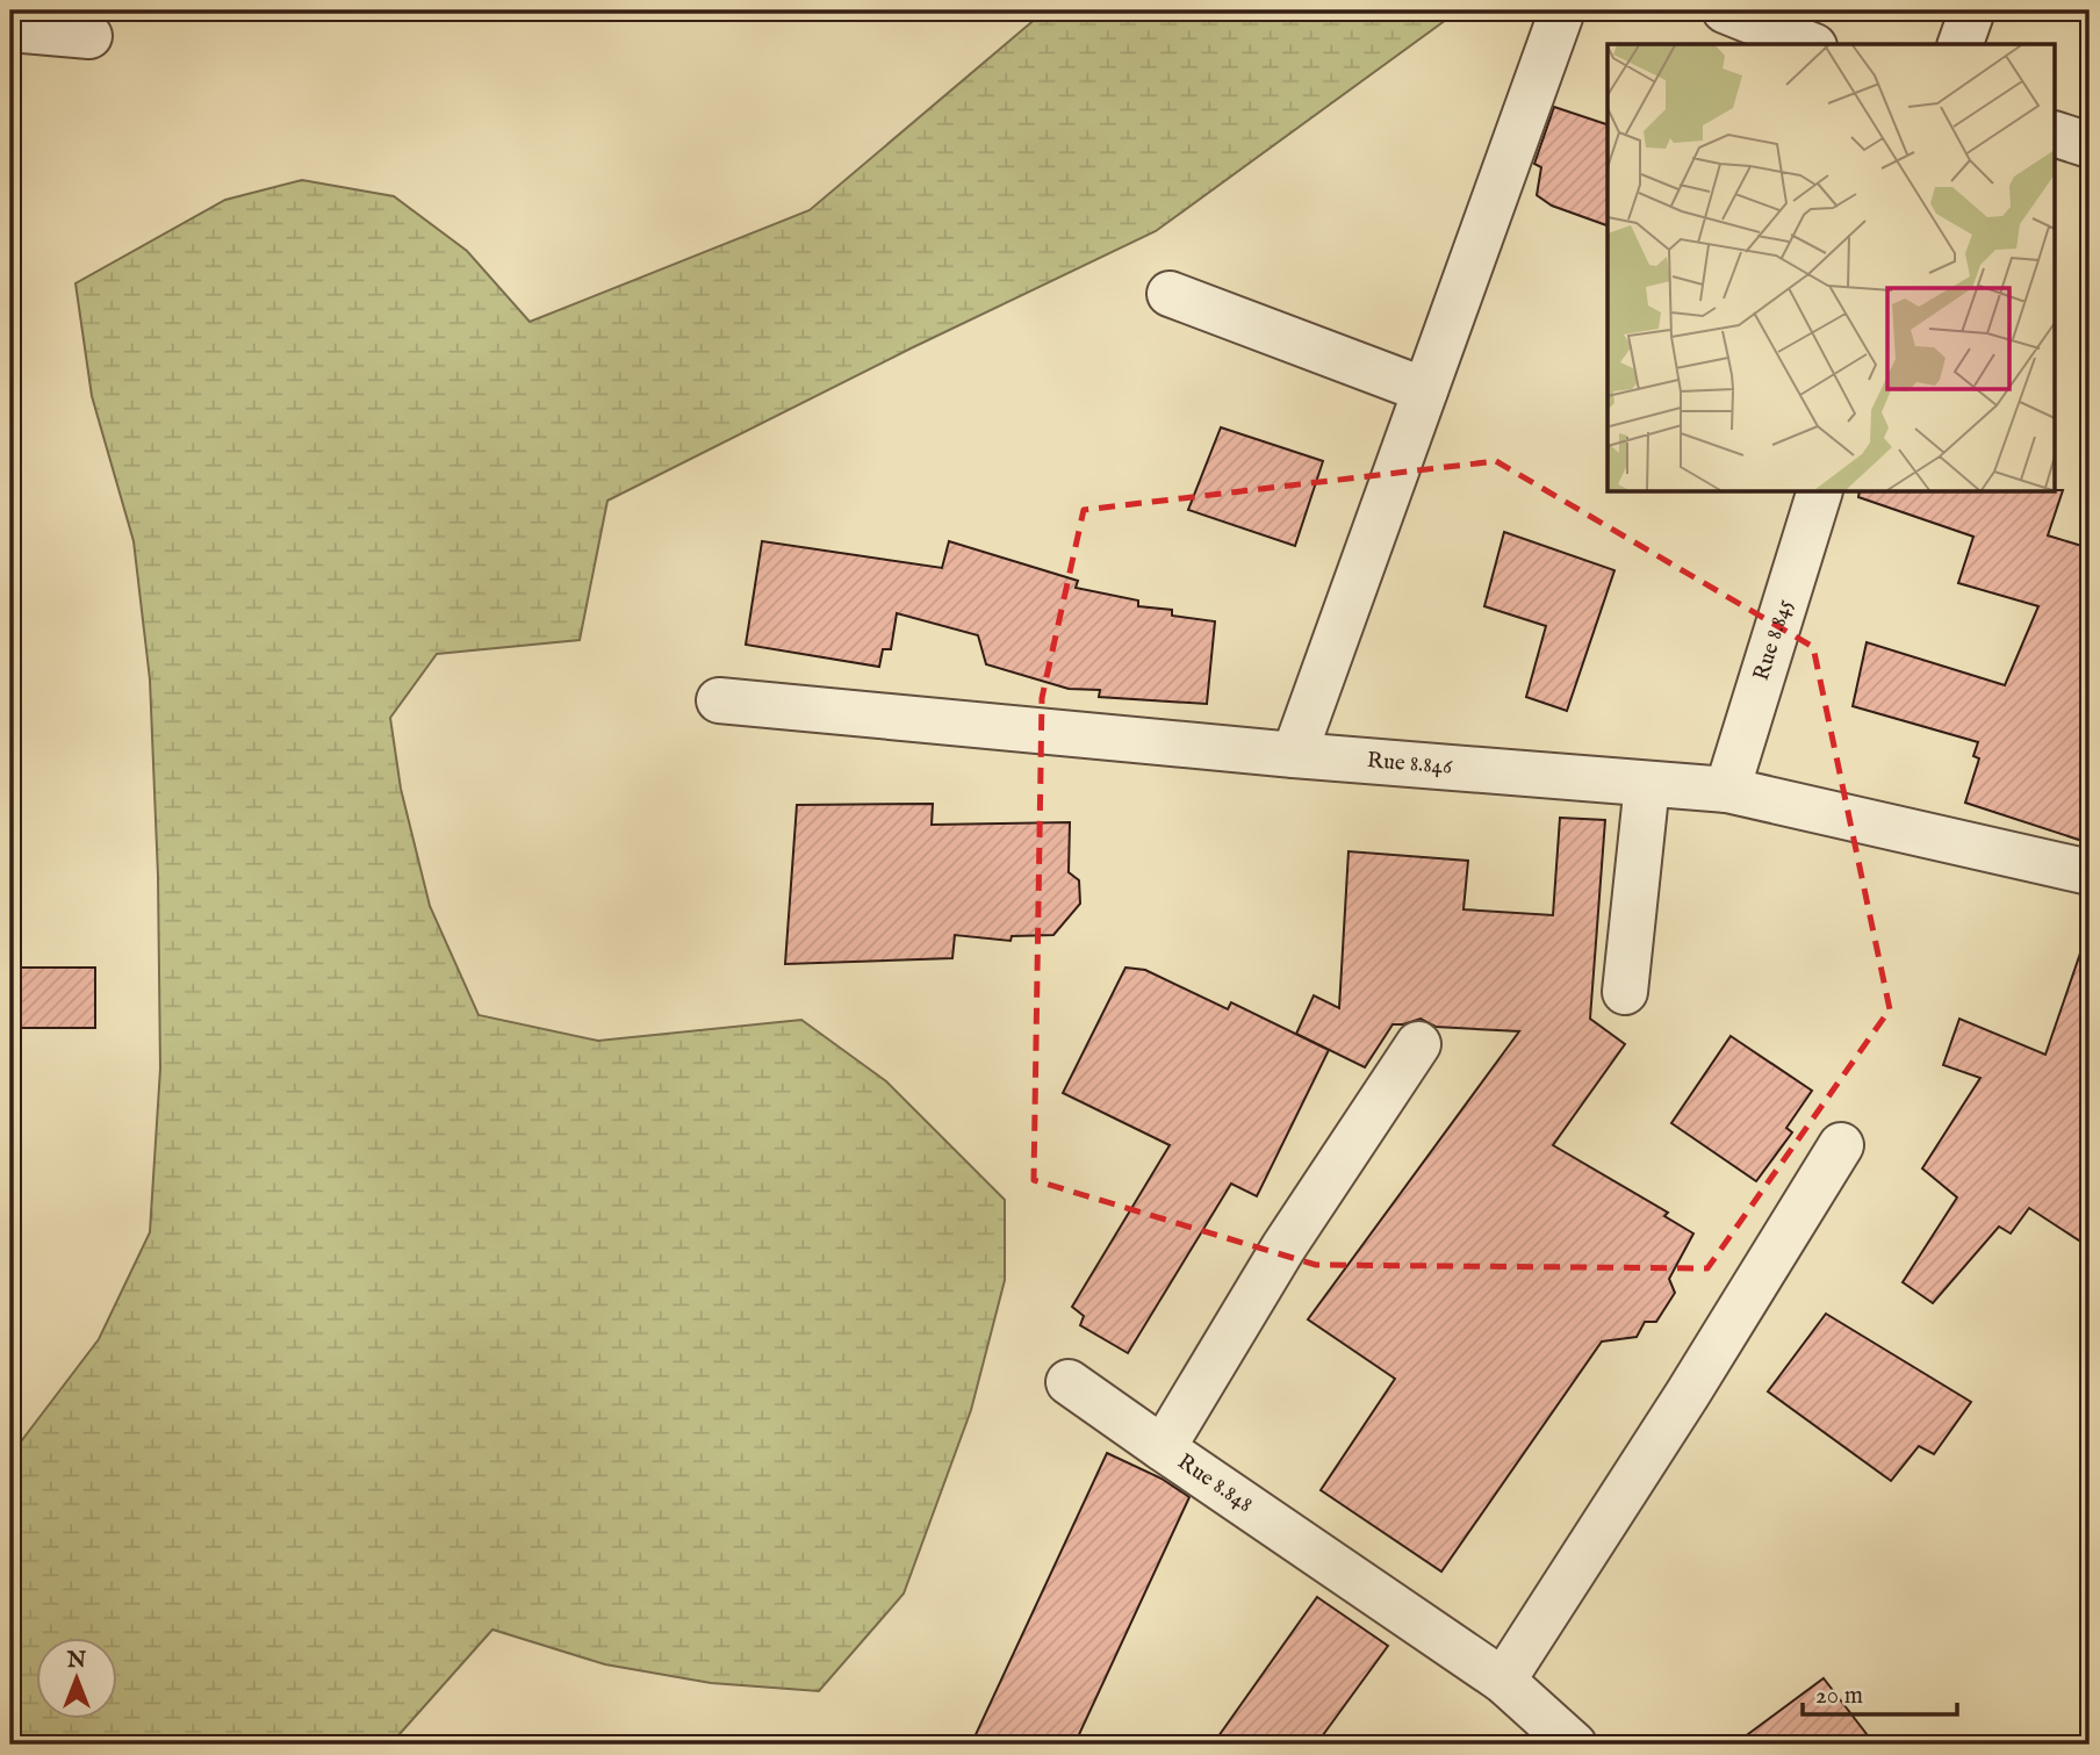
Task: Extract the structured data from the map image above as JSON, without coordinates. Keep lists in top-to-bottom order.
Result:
{
  "streets": {
    "street": ["Rue 8.845", "Rue 8.846", "Rue 8.848"]
  },
  "crossings": [
    ["Rue 8.845", "Rue 8.846"]
  ],
  "scale_bar": "20 m",
  "north": "top"
}
